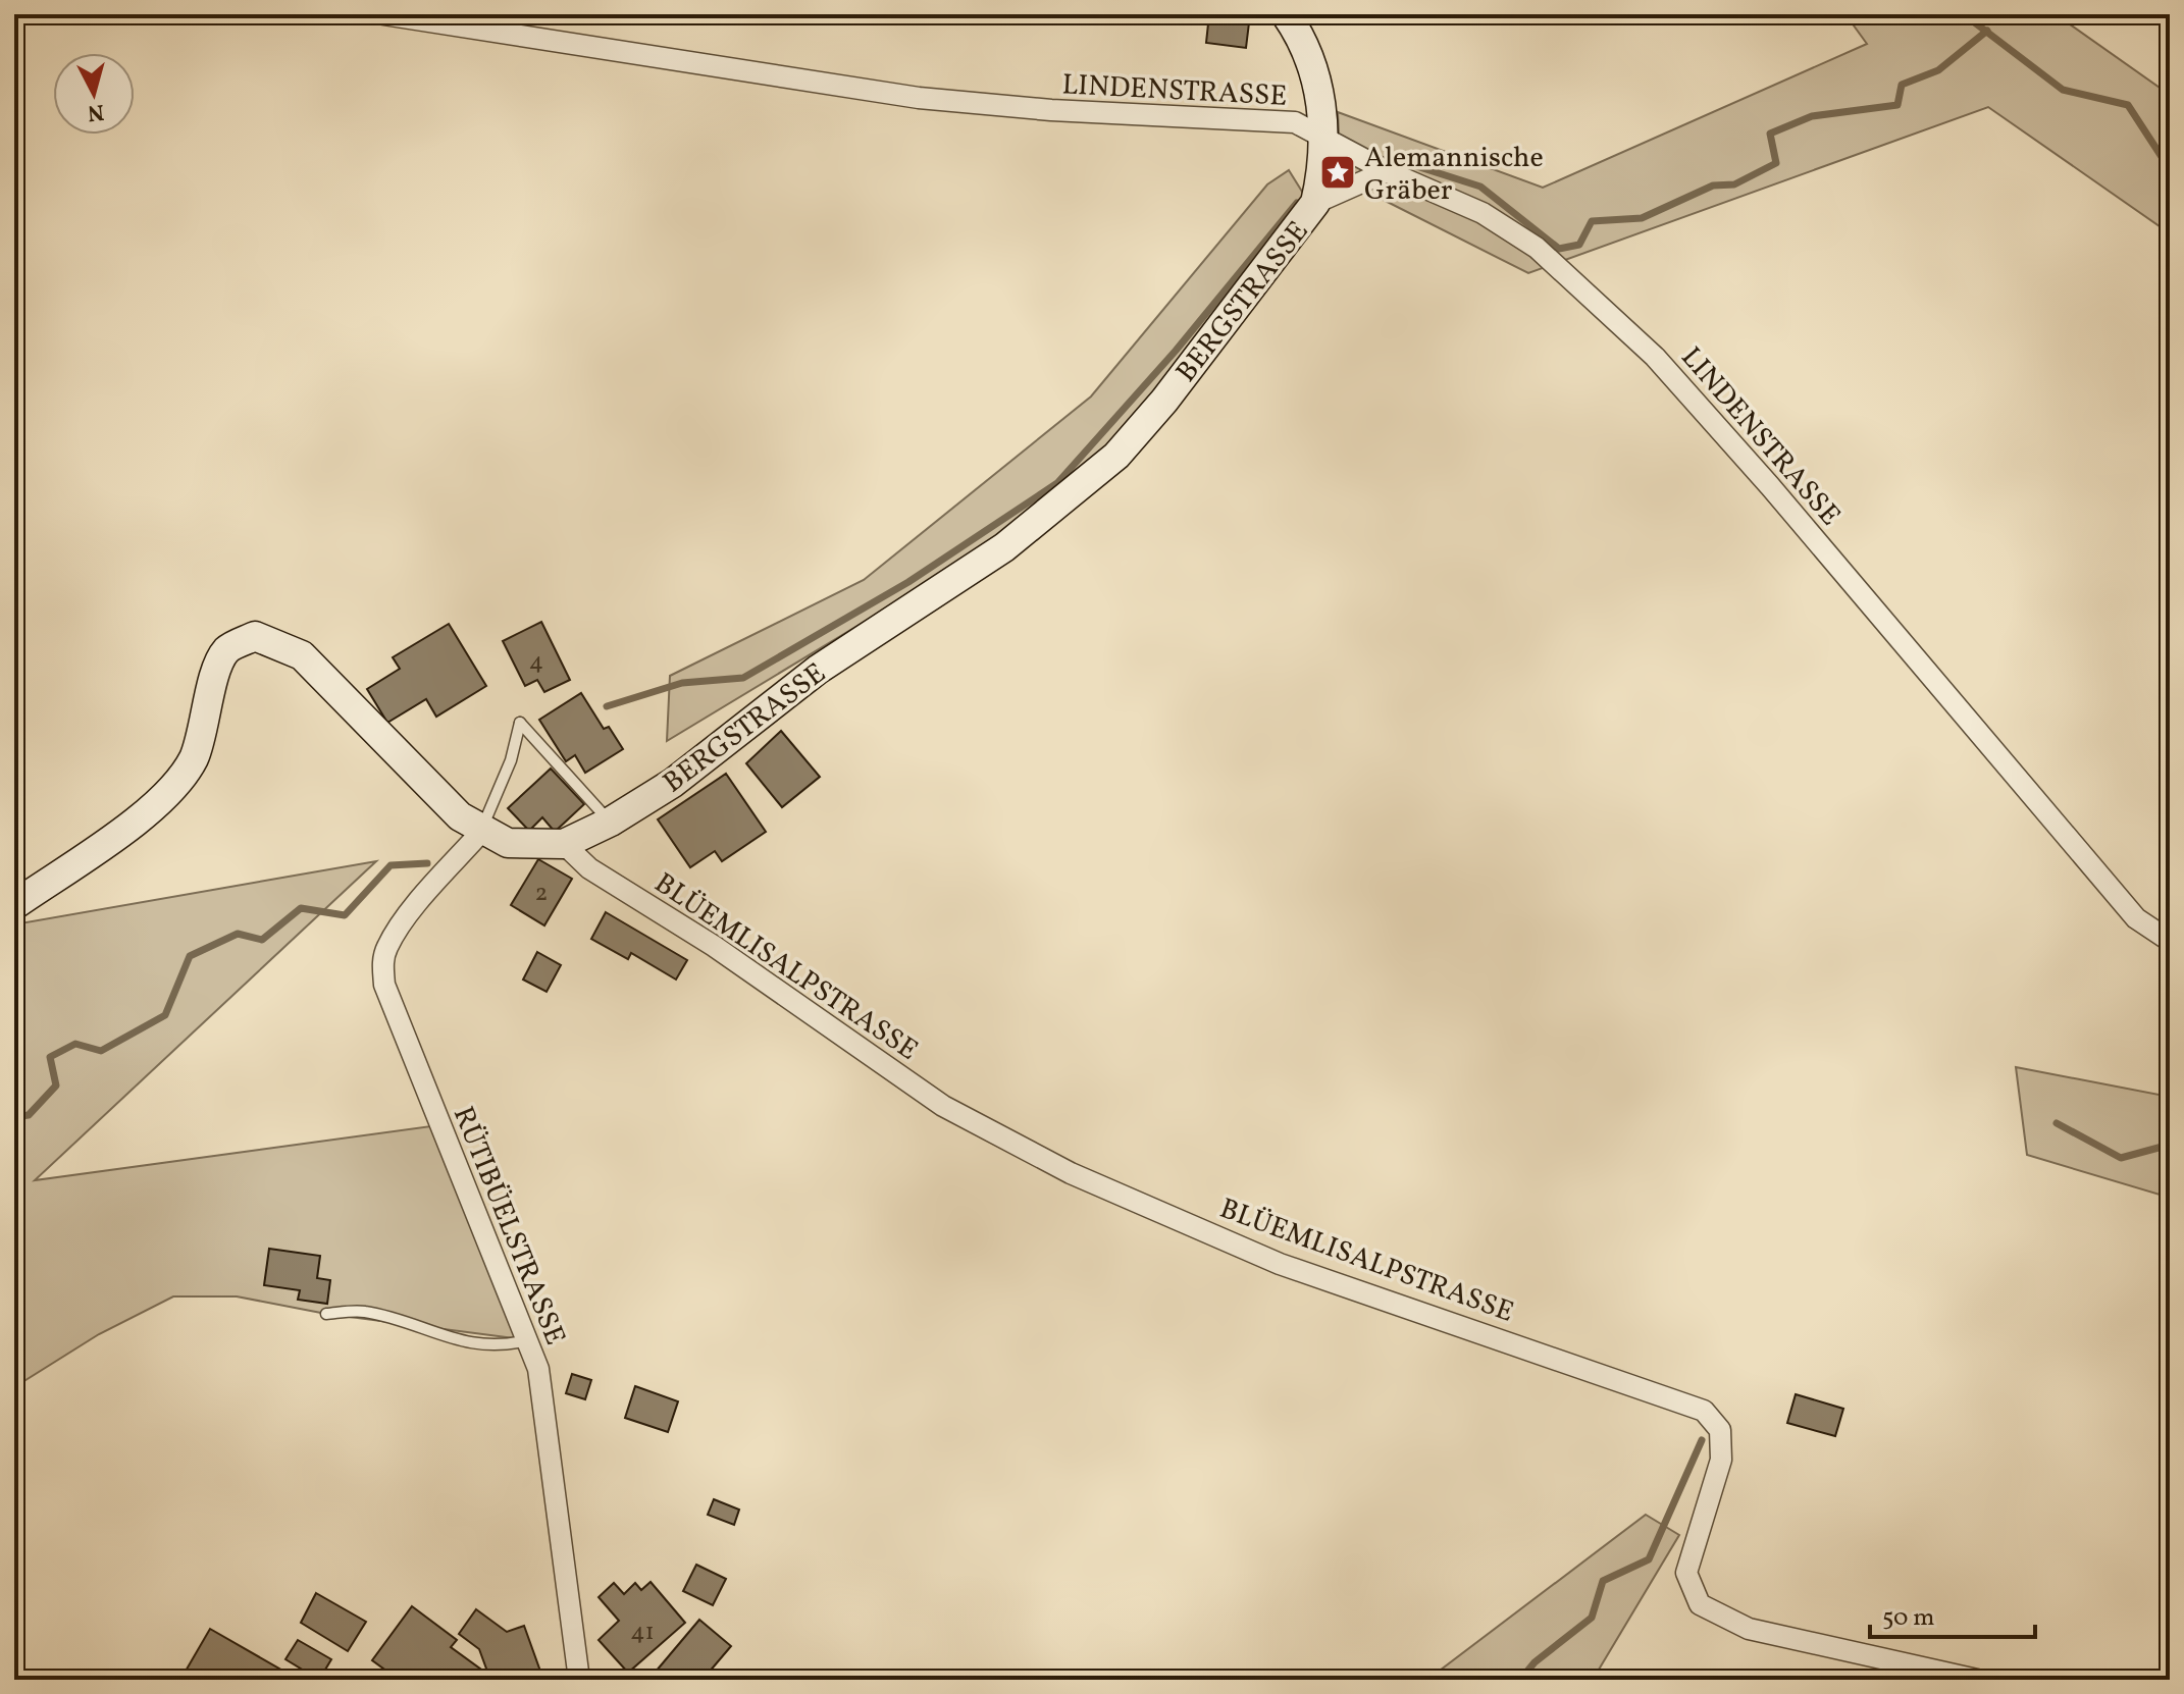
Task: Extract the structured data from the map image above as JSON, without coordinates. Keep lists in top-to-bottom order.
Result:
{
  "streets": {
    "street": [
      "LINDENSTRASSE",
      "BERGSTRASSE",
      "BLÜEMLISALPSTRASSE",
      "RÜTIBÜELSTRASSE"
    ]
  },
  "crossings": [
    ["LINDENSTRASSE", "BERGSTRASSE"],
    ["BERGSTRASSE", "BLÜEMLISALPSTRASSE"],
    ["BERGSTRASSE", "RÜTIBÜELSTRASSE"]
  ],
  "places": {
    "place": ["Alemannische Gräber"]
  },
  "house_numbers": ["4", "2", "41"],
  "scale_bar": "50 m",
  "north": "bottom"
}
